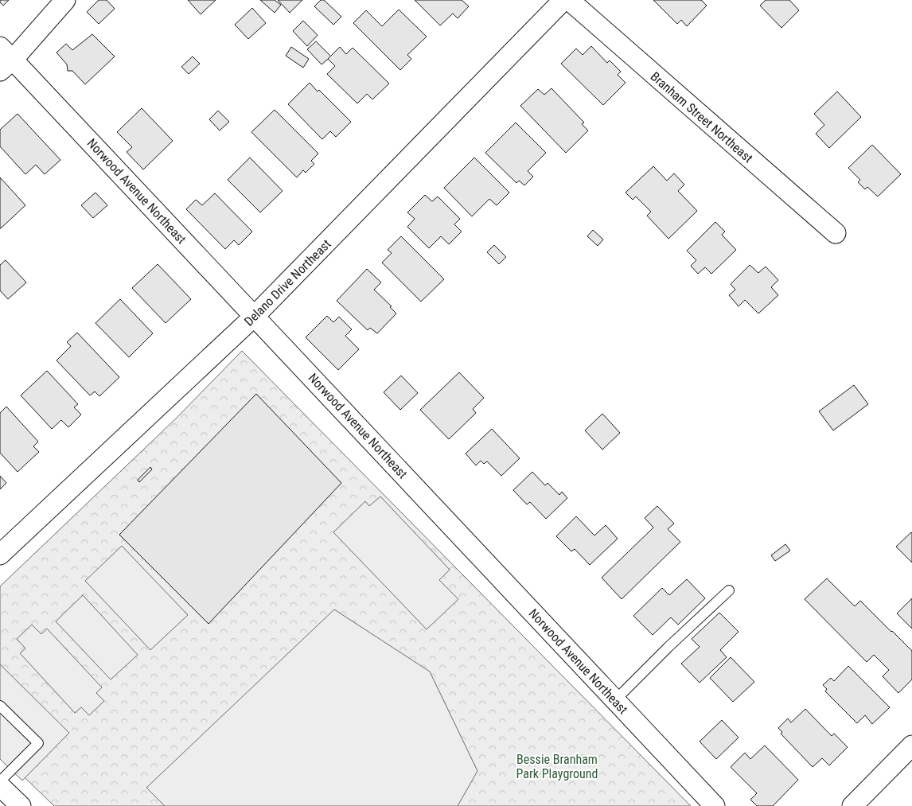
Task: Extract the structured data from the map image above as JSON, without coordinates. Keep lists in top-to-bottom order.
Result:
{
  "streets": {
    "street": ["Branham Street Northeast", "Norwood Avenue Northeast", "Delano Drive Northeast"]
  },
  "crossings": [
    ["Norwood Avenue Northeast", "Delano Drive Northeast"]
  ],
  "parks": ["Bessie Branham Park Playground"]
}
